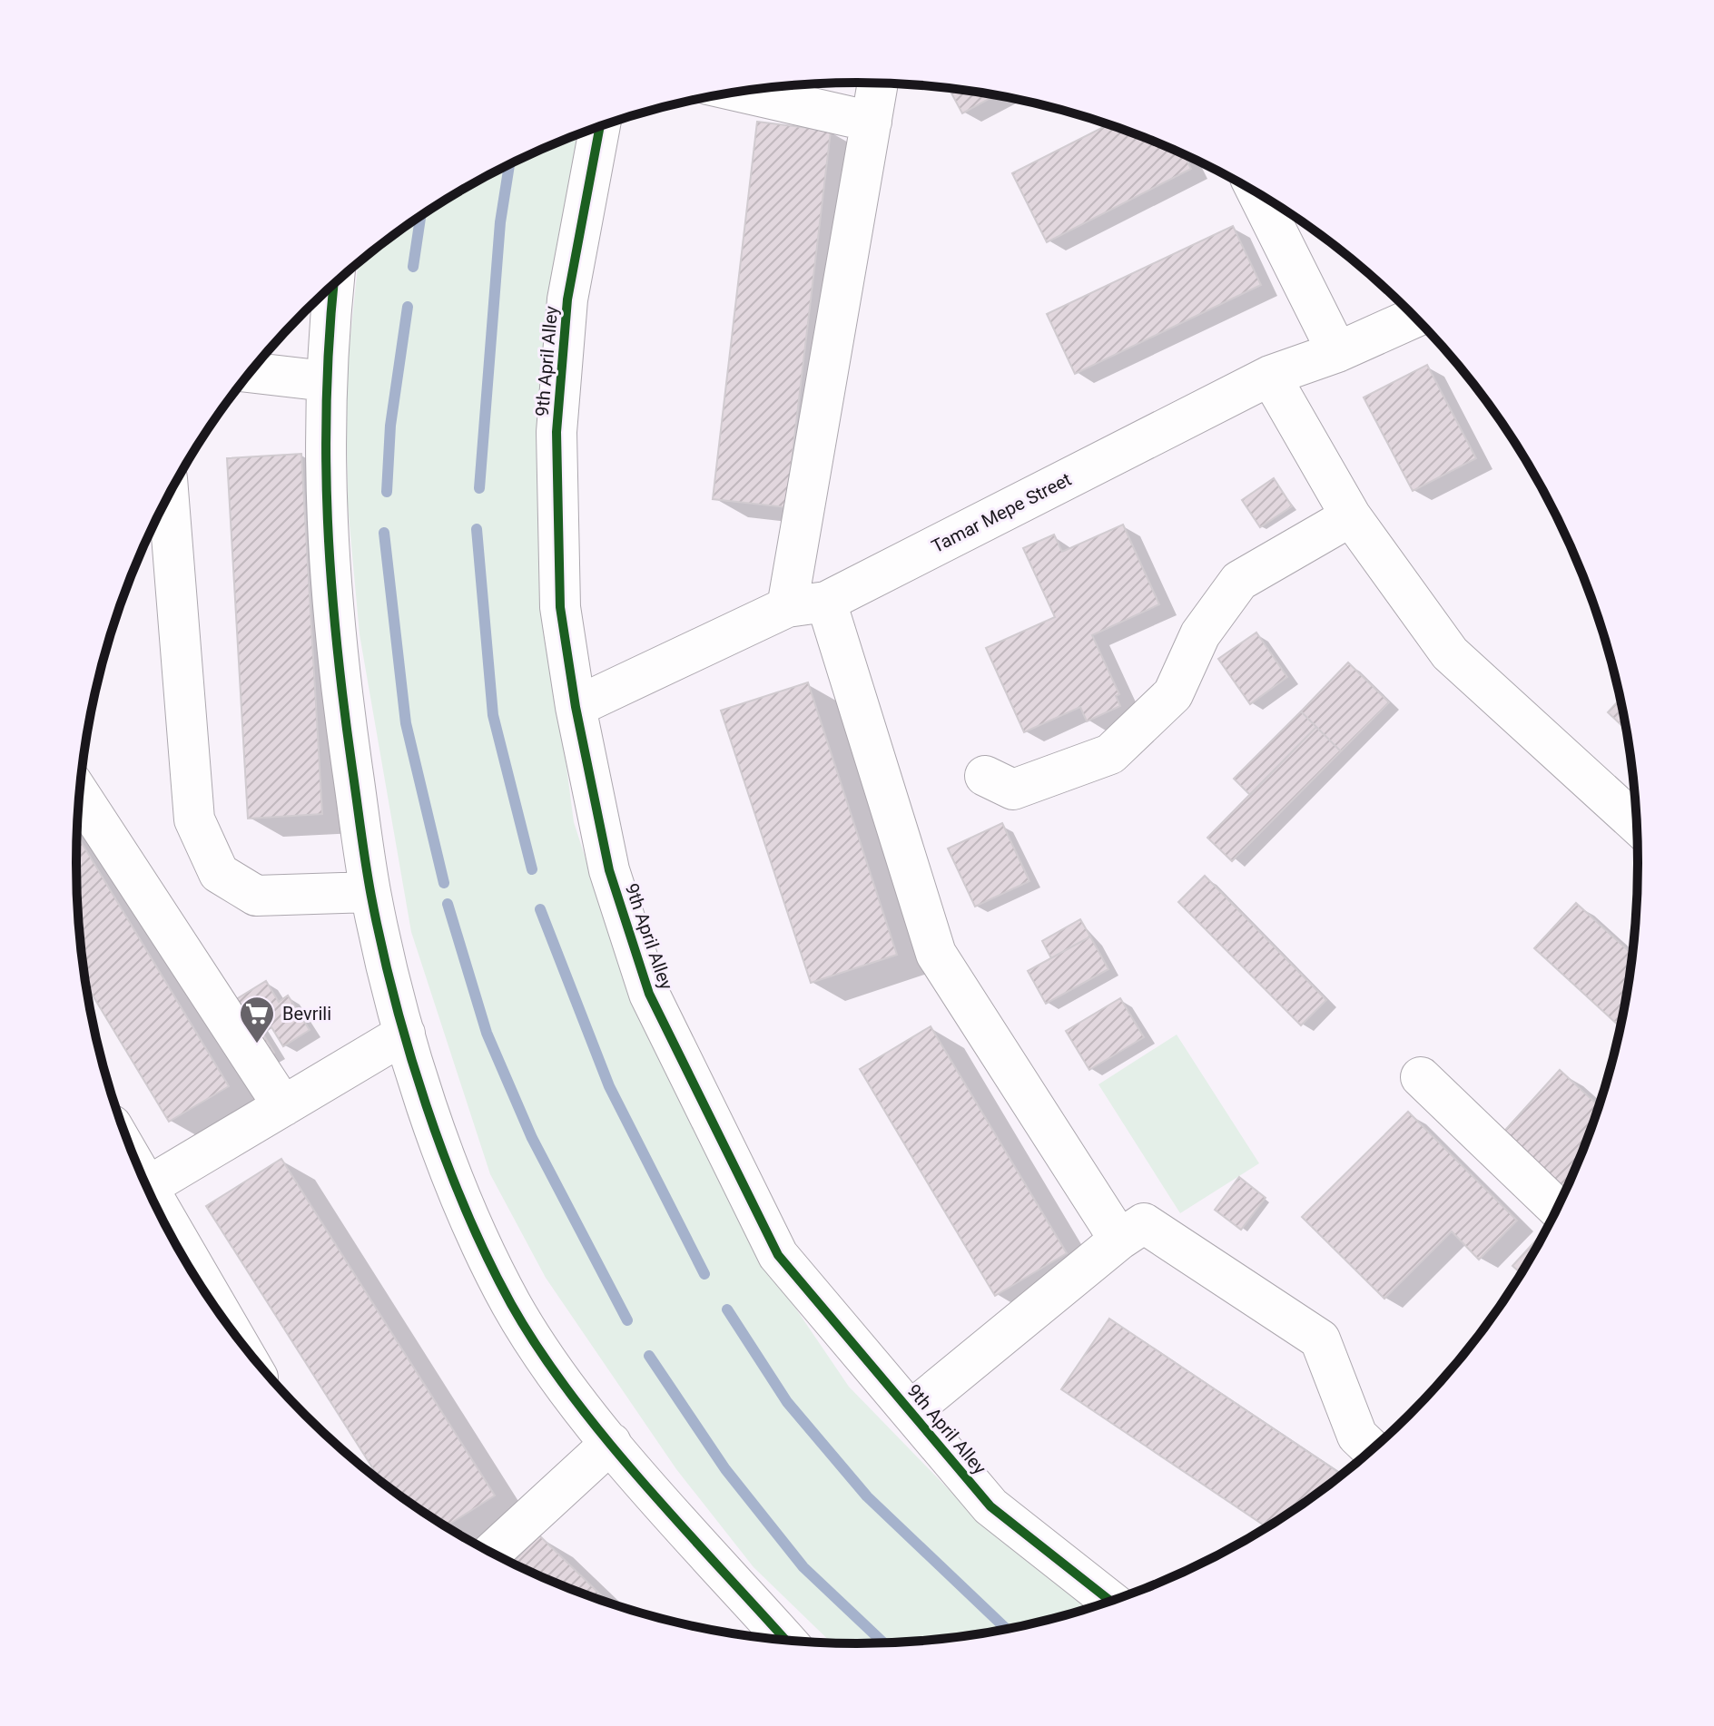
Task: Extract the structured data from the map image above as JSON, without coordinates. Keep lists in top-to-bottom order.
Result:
{
  "streets": {
    "street": ["9th April Alley", "Tamar Mepe Street"]
  },
  "crossings": [
    ["9th April Alley", "Tamar Mepe Street"]
  ],
  "places": {
    "supermarket": ["Bevrili"]
  }
}
